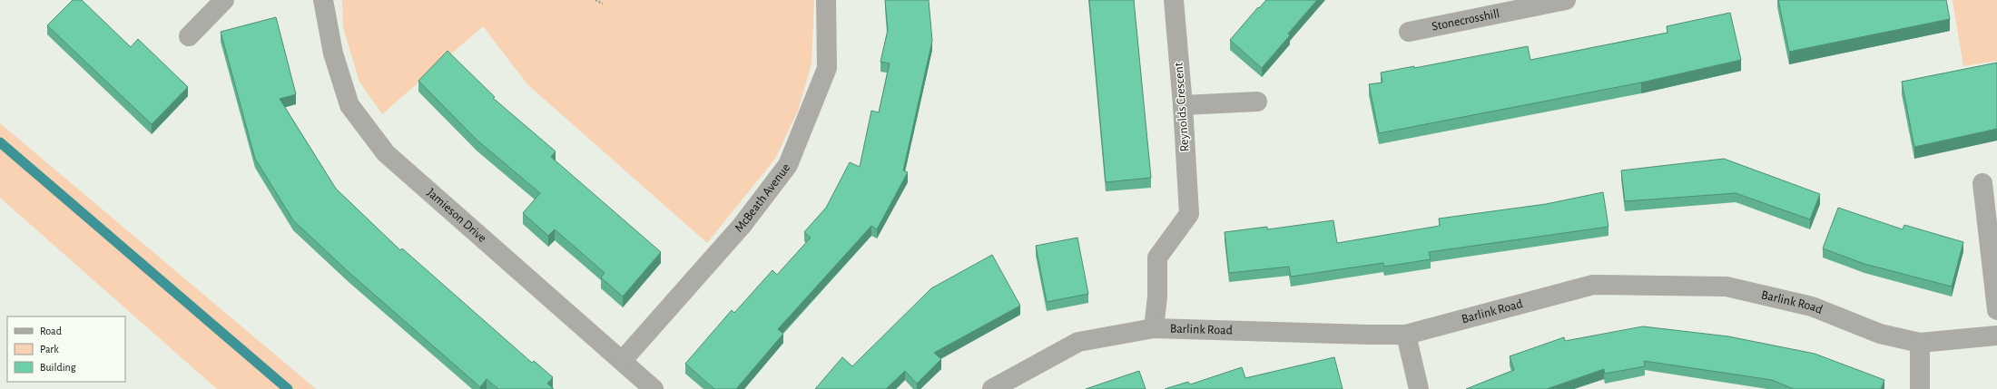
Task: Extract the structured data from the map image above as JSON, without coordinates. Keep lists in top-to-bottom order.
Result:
{
  "streets": {
    "street": [
      "Stonecrosshill",
      "Reynolds Crescent",
      "McBeath Avenue",
      "Jamieson Drive",
      "Barlink Road"
    ]
  },
  "crossings": [
    ["Reynolds Crescent", "Barlink Road"],
    ["McBeath Avenue", "Jamieson Drive"]
  ],
  "legend": ["Road", "Park", "Building"]
}
